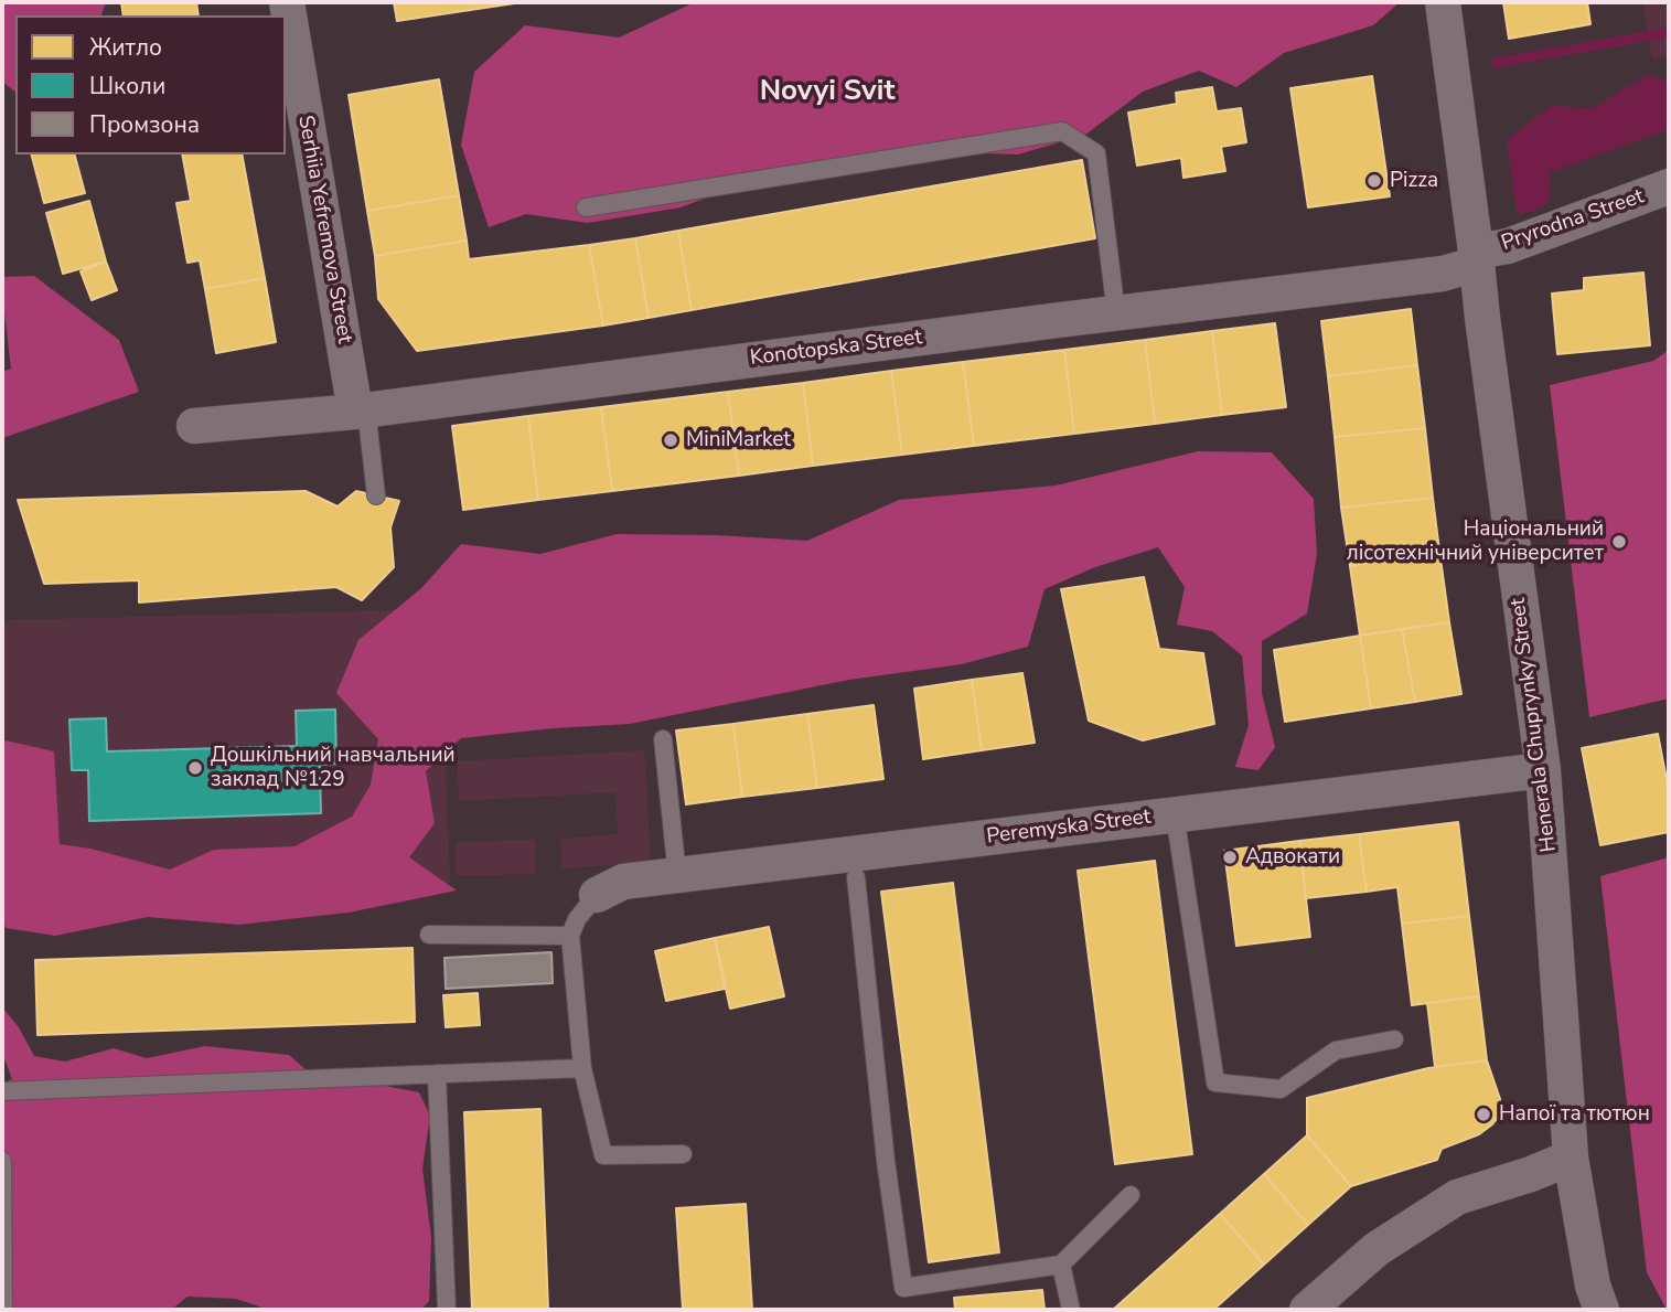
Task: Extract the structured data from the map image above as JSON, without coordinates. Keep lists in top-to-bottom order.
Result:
{
  "streets": {
    "street": [
      "Pryrodna Street",
      "Serhiia Yefremova Street",
      "Konotopska Street",
      "Henerala Chuprynky Street",
      "Peremyska Street"
    ]
  },
  "crossings": [
    ["Pryrodna Street", "Konotopska Street"],
    ["Pryrodna Street", "Henerala Chuprynky Street"],
    ["Serhiia Yefremova Street", "Konotopska Street"],
    ["Konotopska Street", "Henerala Chuprynky Street"],
    ["Henerala Chuprynky Street", "Peremyska Street"]
  ],
  "districts": ["Novyi Svit"],
  "places": [
    "Pizza",
    "MiniMarket",
    "Національний лісотехнічний університет",
    "Дошкільний навчальний заклад №129",
    "Адвокати",
    "Напої та тютюн"
  ],
  "legend": ["Житло", "Школи", "Промзона"]
}
